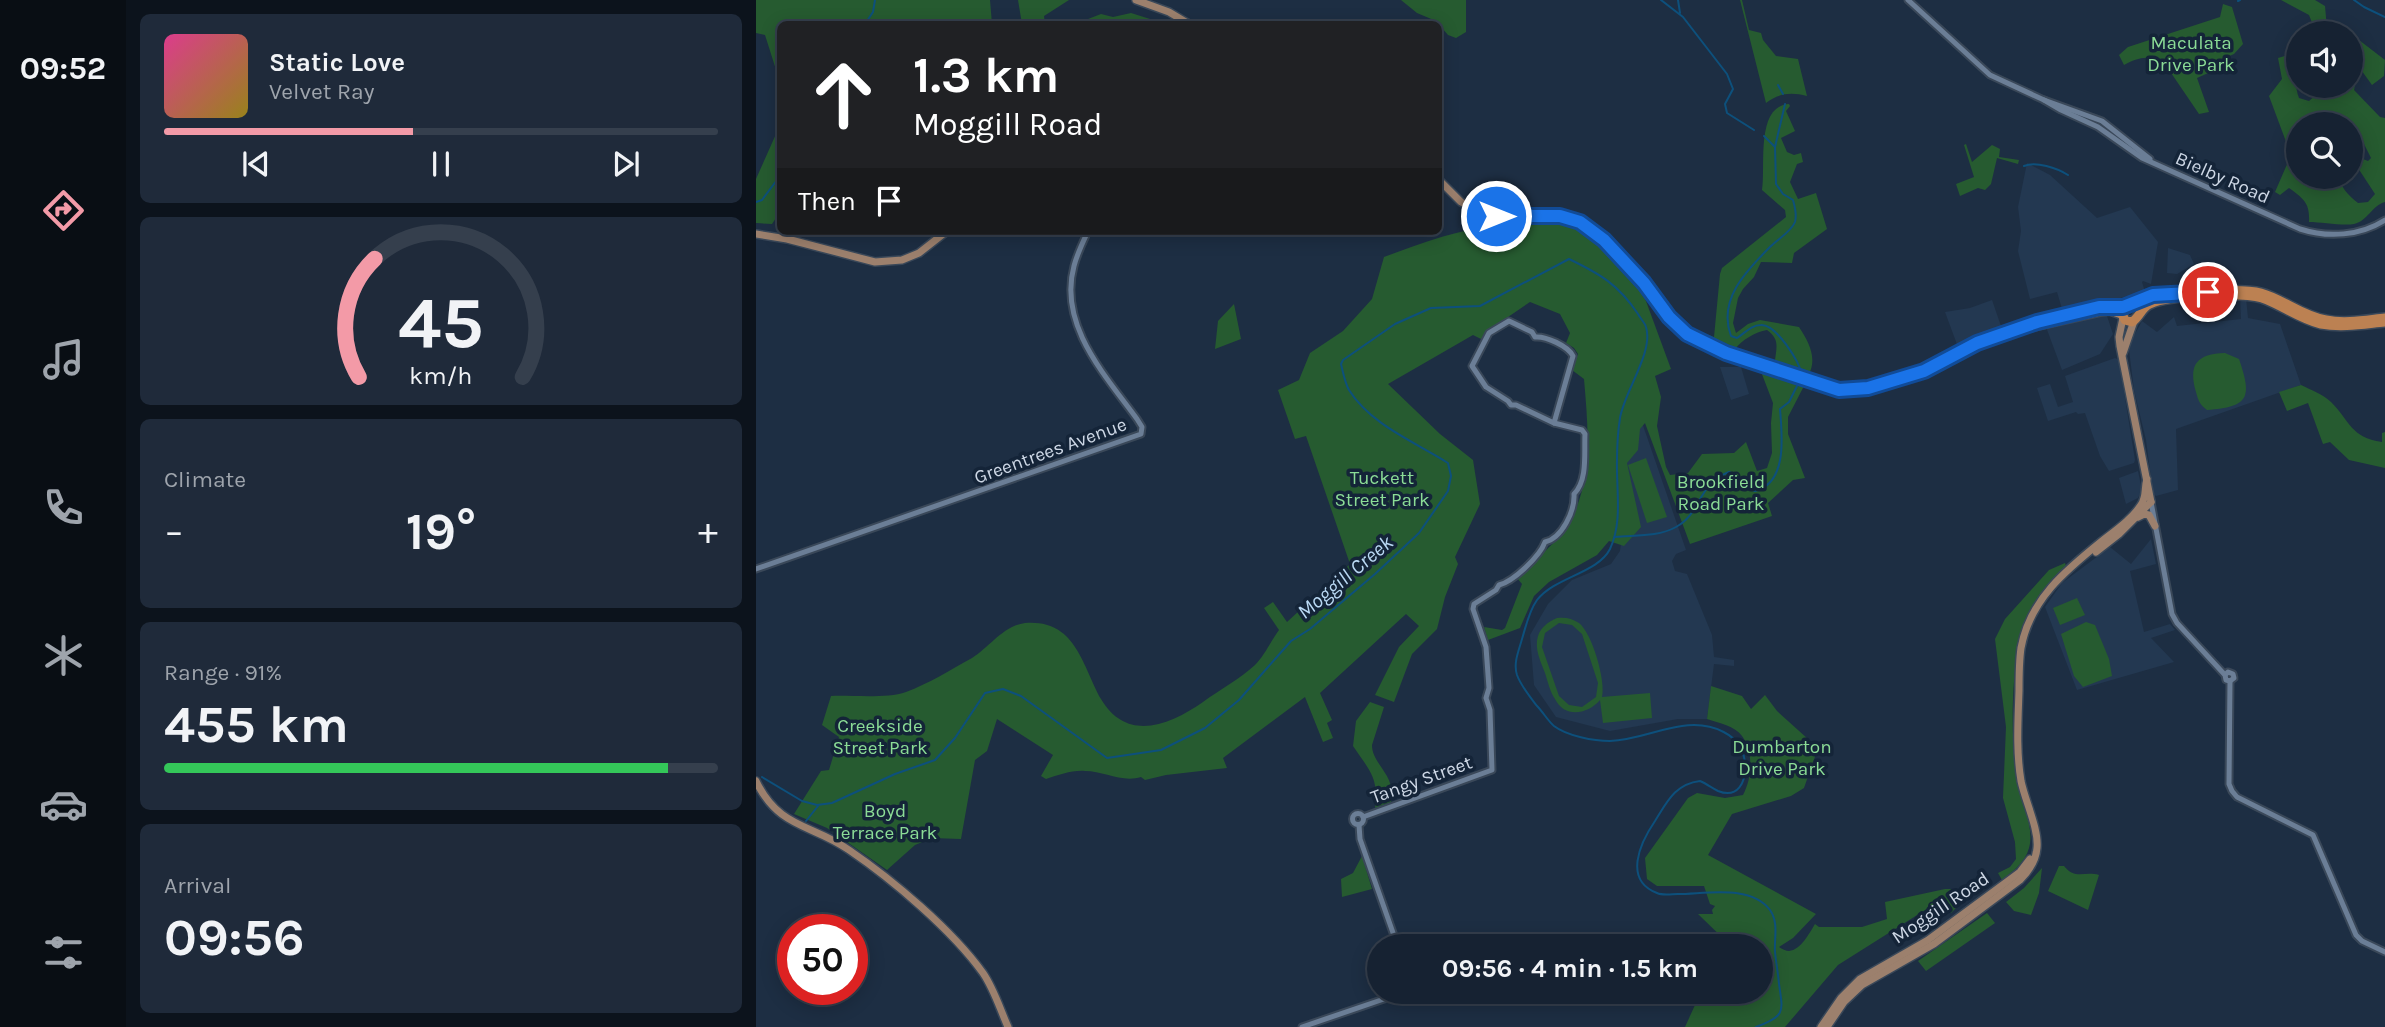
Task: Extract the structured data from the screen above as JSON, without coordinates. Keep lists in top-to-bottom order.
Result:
{
  "streets": {
    "main road": ["Moggill Road"],
    "street": ["Bielby Road", "Greentrees Avenue", "Tangy Street"]
  },
  "water": ["Moggill Creek"],
  "parks": [
    "Maculata Drive Park",
    "Tuckett Street Park",
    "Brookfield Road Park",
    "Creekside Street Park",
    "Dumbarton Drive Park",
    "Boyd Terrace Park"
  ],
  "page": {
    "tabs": "09:52",
    "turn": ["1.3 km", "Moggill Road"],
    "song": ["Static Love", "Velvet Ray"],
    "then": "Then",
    "tile": [
      "Climate",
      ["Range · 91%", "455 km"],
      ["Arrival", "09:56"]
    ],
    "heat": ["−", "19°", "+"],
    "limit": "50",
    "trip": "09:56 · 4 min · 1.5 km",
    "gauge": ["45", "km/h"]
  }
}
